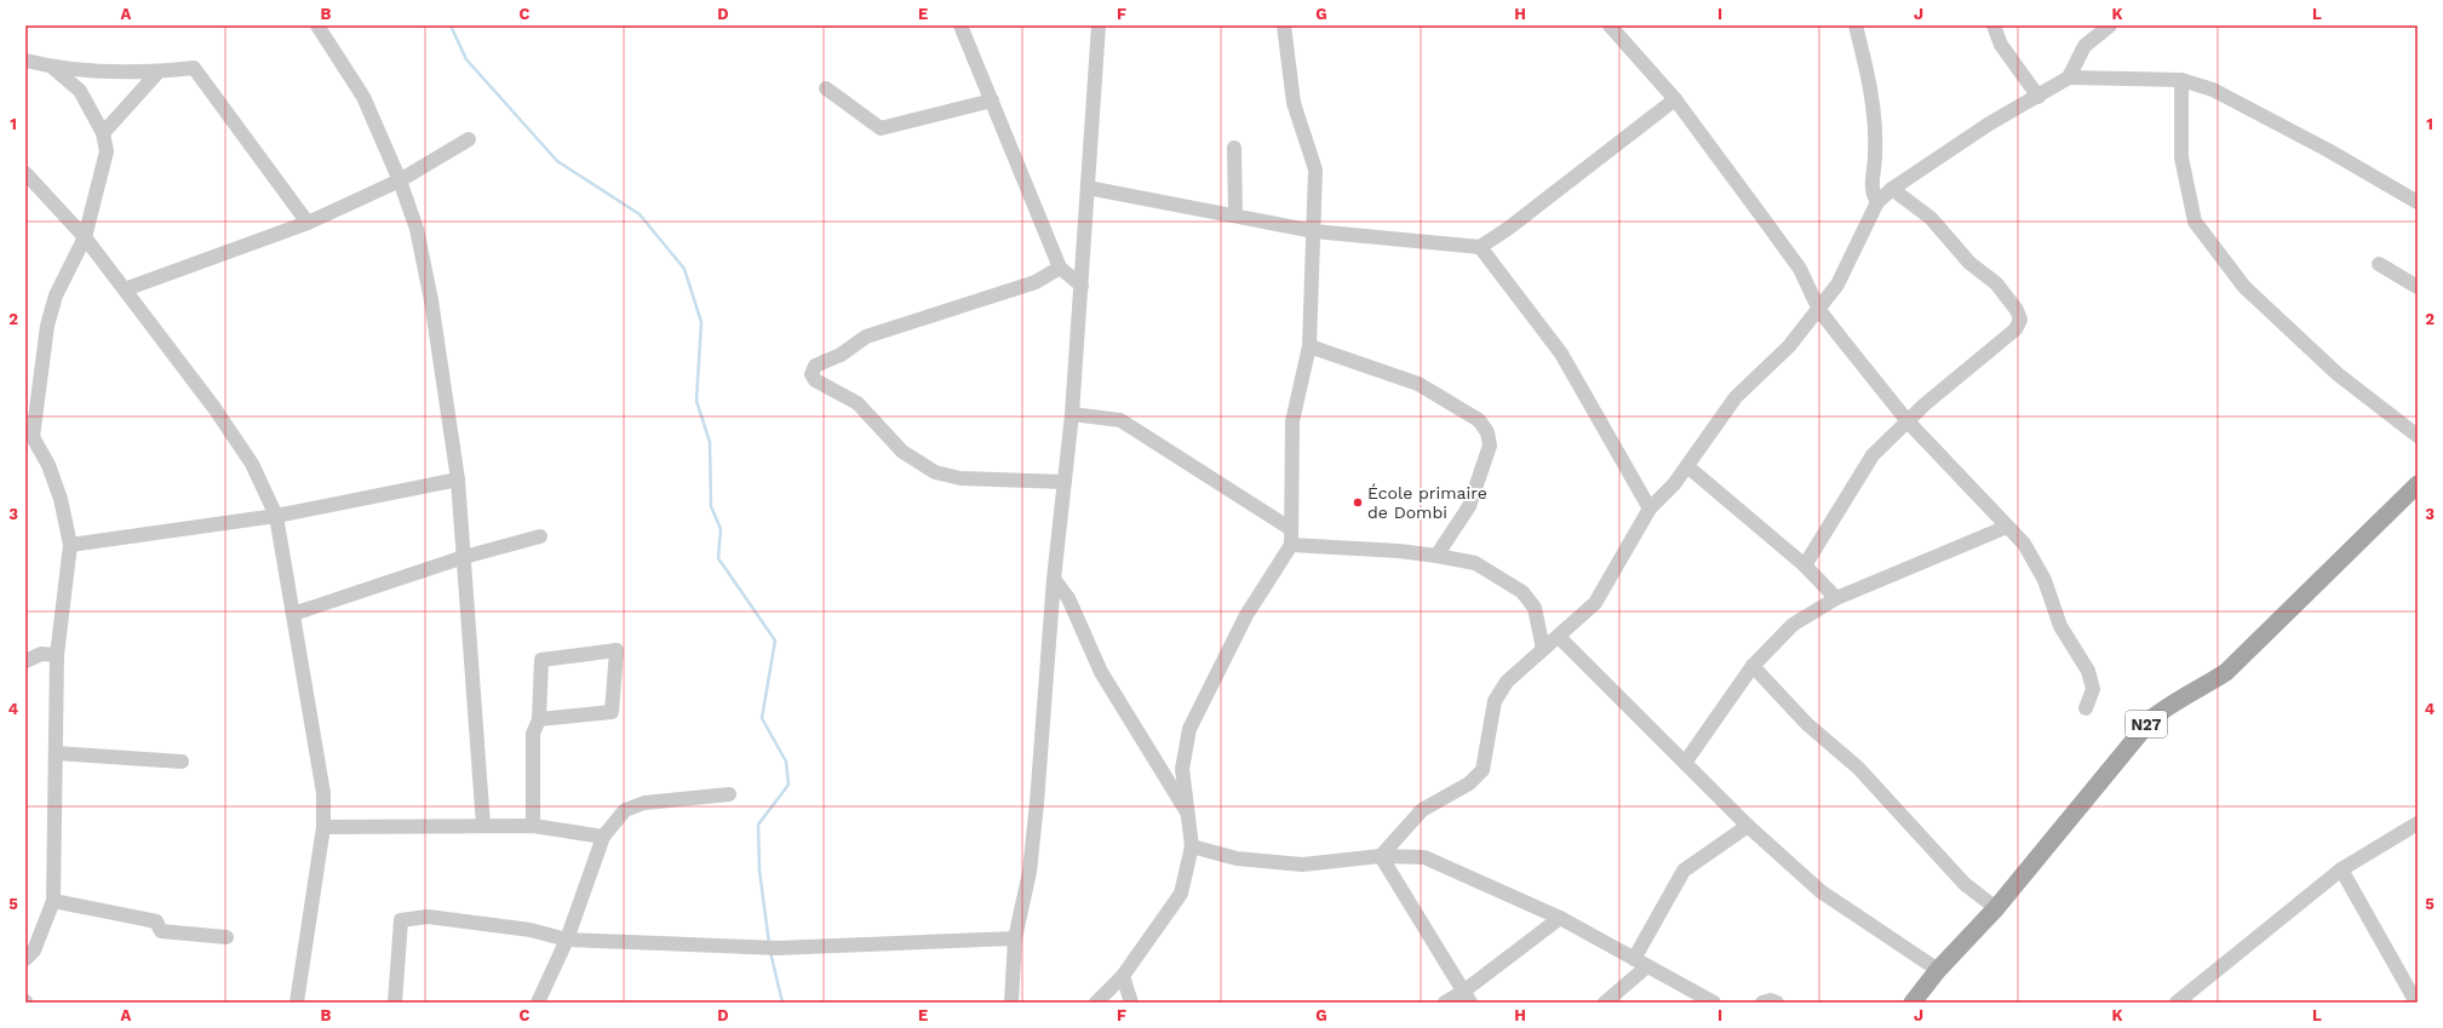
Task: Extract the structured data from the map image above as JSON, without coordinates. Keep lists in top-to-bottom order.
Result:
{
  "streets": {
    "main road": ["N27"]
  },
  "places": ["École primaire de Dombi"],
  "grid": {
    "columns": [
      "A",
      "B",
      "C",
      "D",
      "E",
      "F",
      "G",
      "H",
      "I",
      "J",
      "K",
      "L"
    ],
    "rows": [
      "1",
      "2",
      "3",
      "4",
      "5"
    ]
  }
}
